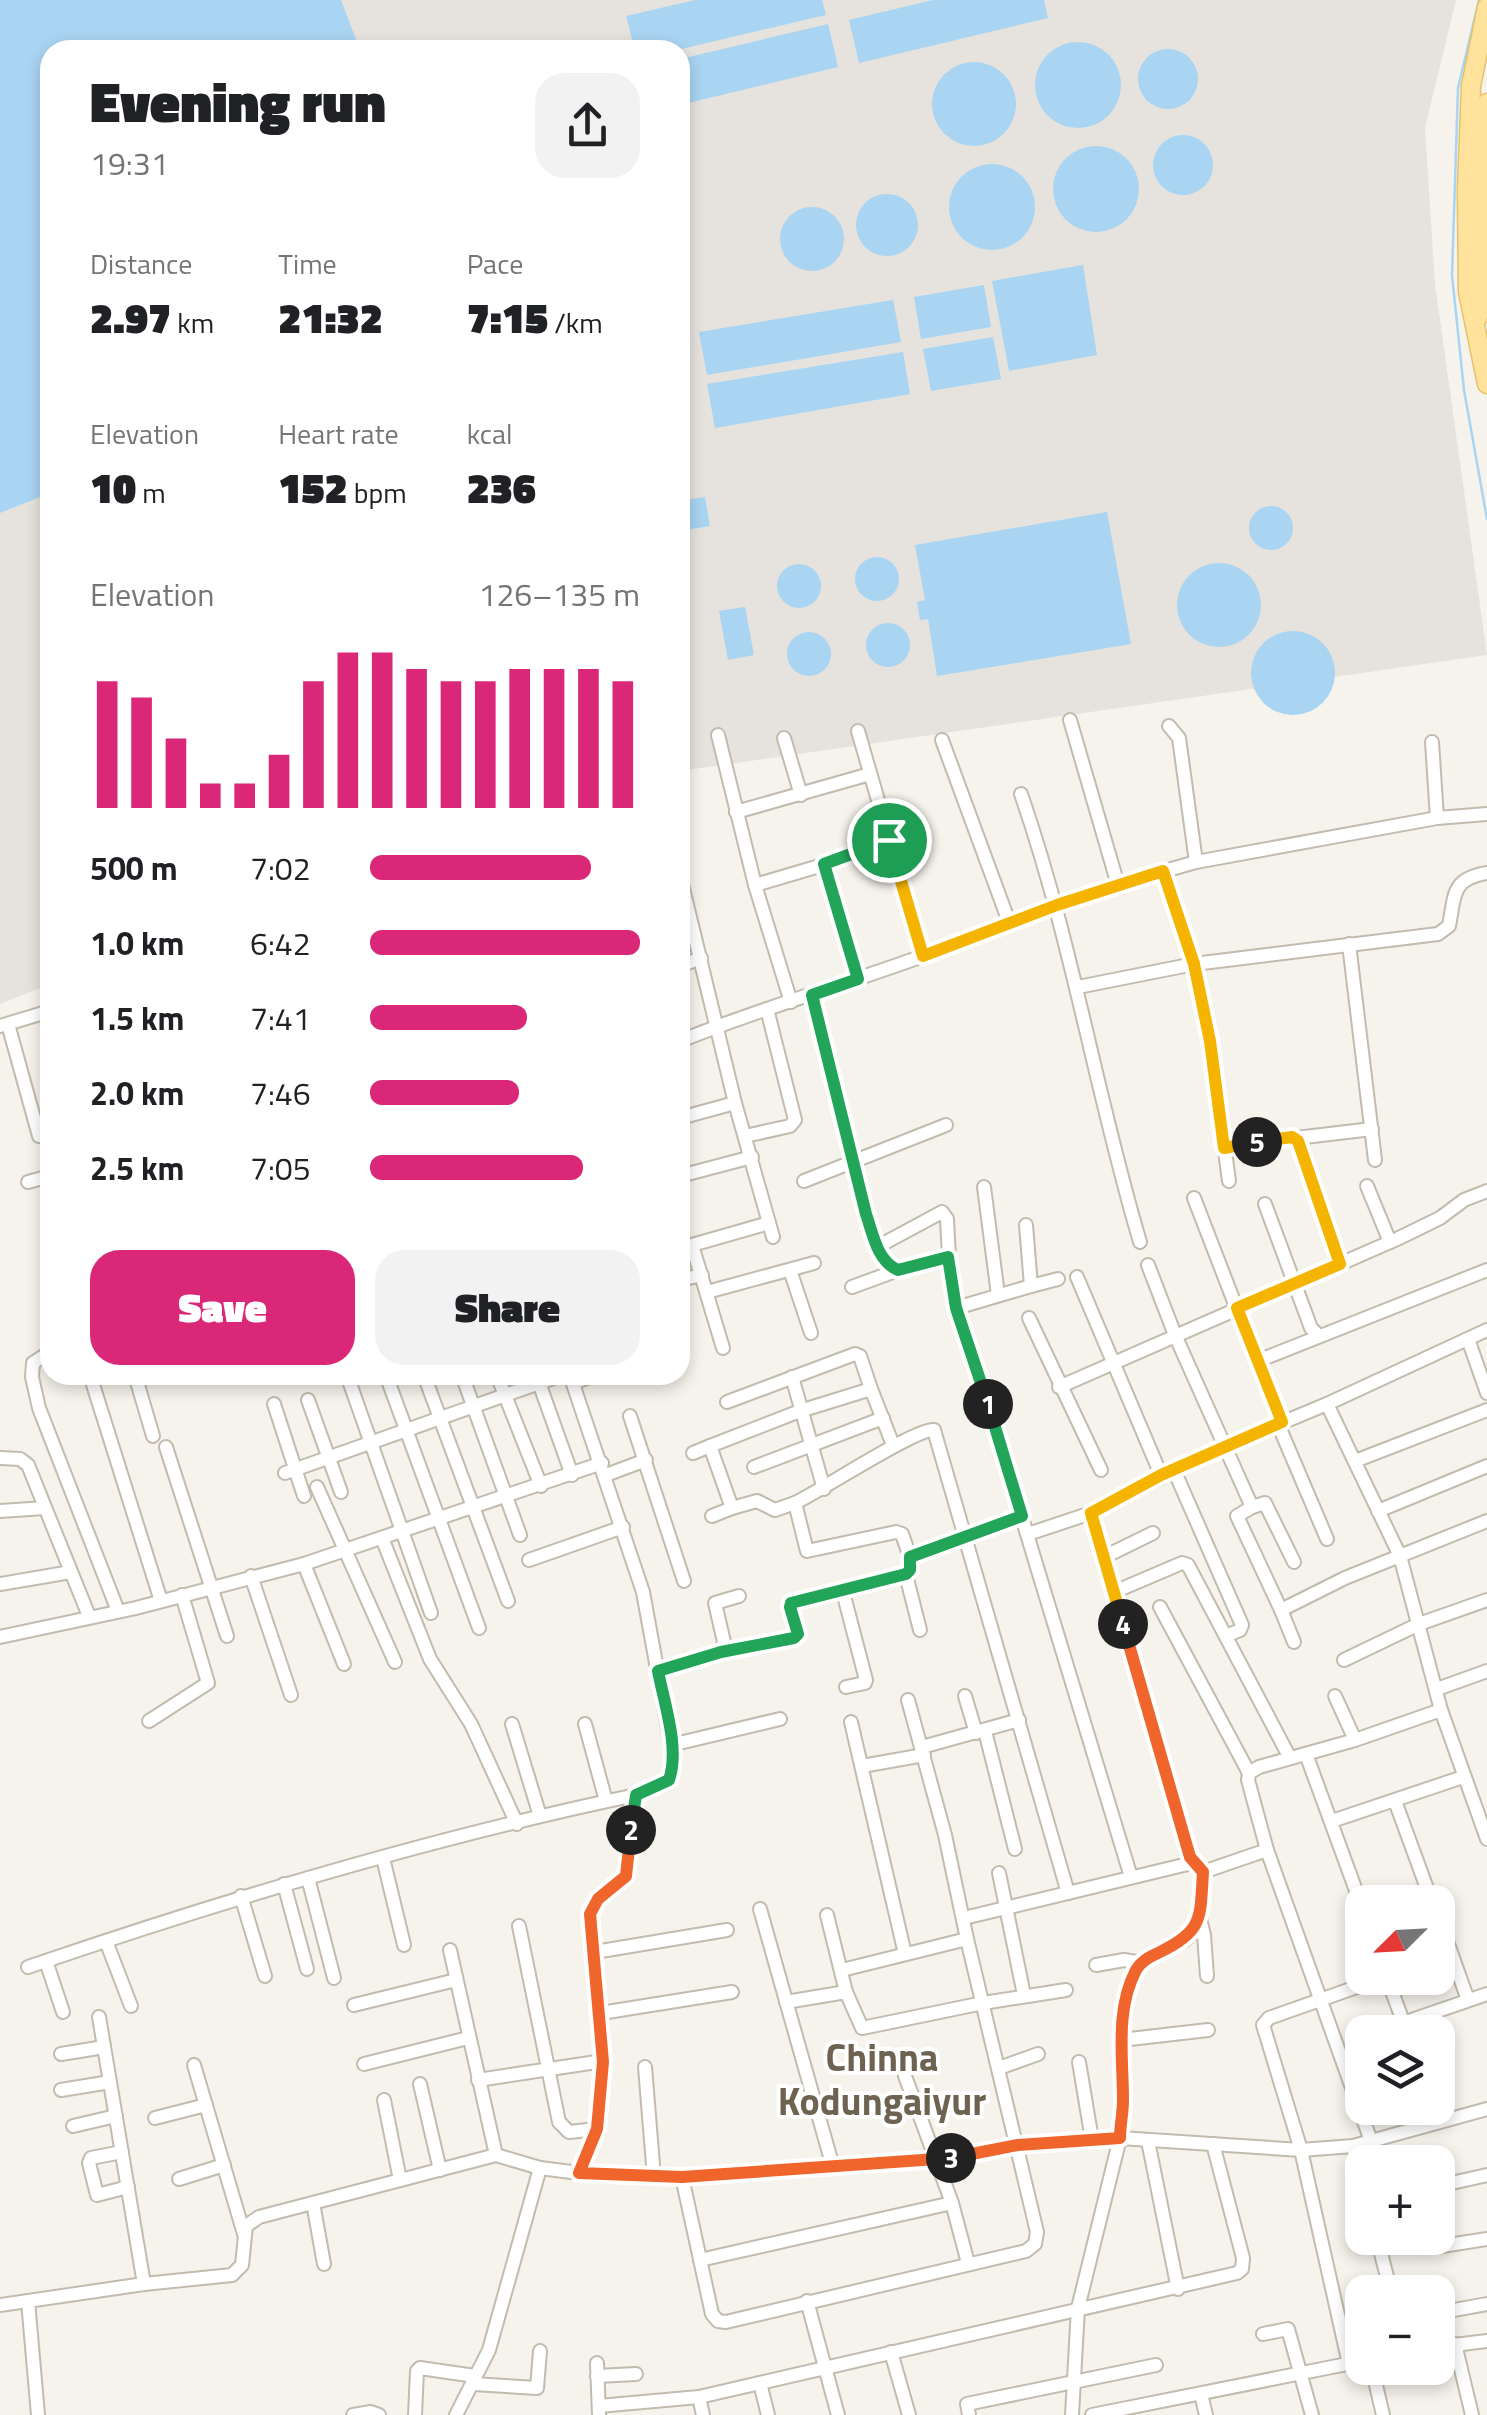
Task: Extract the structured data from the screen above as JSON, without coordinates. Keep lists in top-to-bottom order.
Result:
{
  "districts": ["Chinna Kodungaiyur"],
  "north": "bottom left",
  "page": {
    "heading": ["Evening run", "19:31"],
    "stats": [
      ["Distance", "2.97 km"],
      ["Time", "21:32"],
      ["Pace", "7:15 /km"],
      ["Elevation", "10 m"],
      ["Heart rate", "152 bpm"],
      ["kcal", "236"]
    ],
    "chart": ["Elevation", "126–135 m"],
    "list": [
      {
        "name": "500 m",
        "note": "7:02"
      },
      {
        "name": "1.0 km",
        "note": "6:42"
      },
      {
        "name": "1.5 km",
        "note": "7:41"
      },
      {
        "name": "2.0 km",
        "note": "7:46"
      },
      {
        "name": "2.5 km",
        "note": "7:05"
      }
    ],
    "pins": [
      "5",
      "1",
      "4",
      "2",
      "3"
    ],
    "buttons": ["Save", "Share"],
    "map_buttons": ["+", "−"]
  }
}
